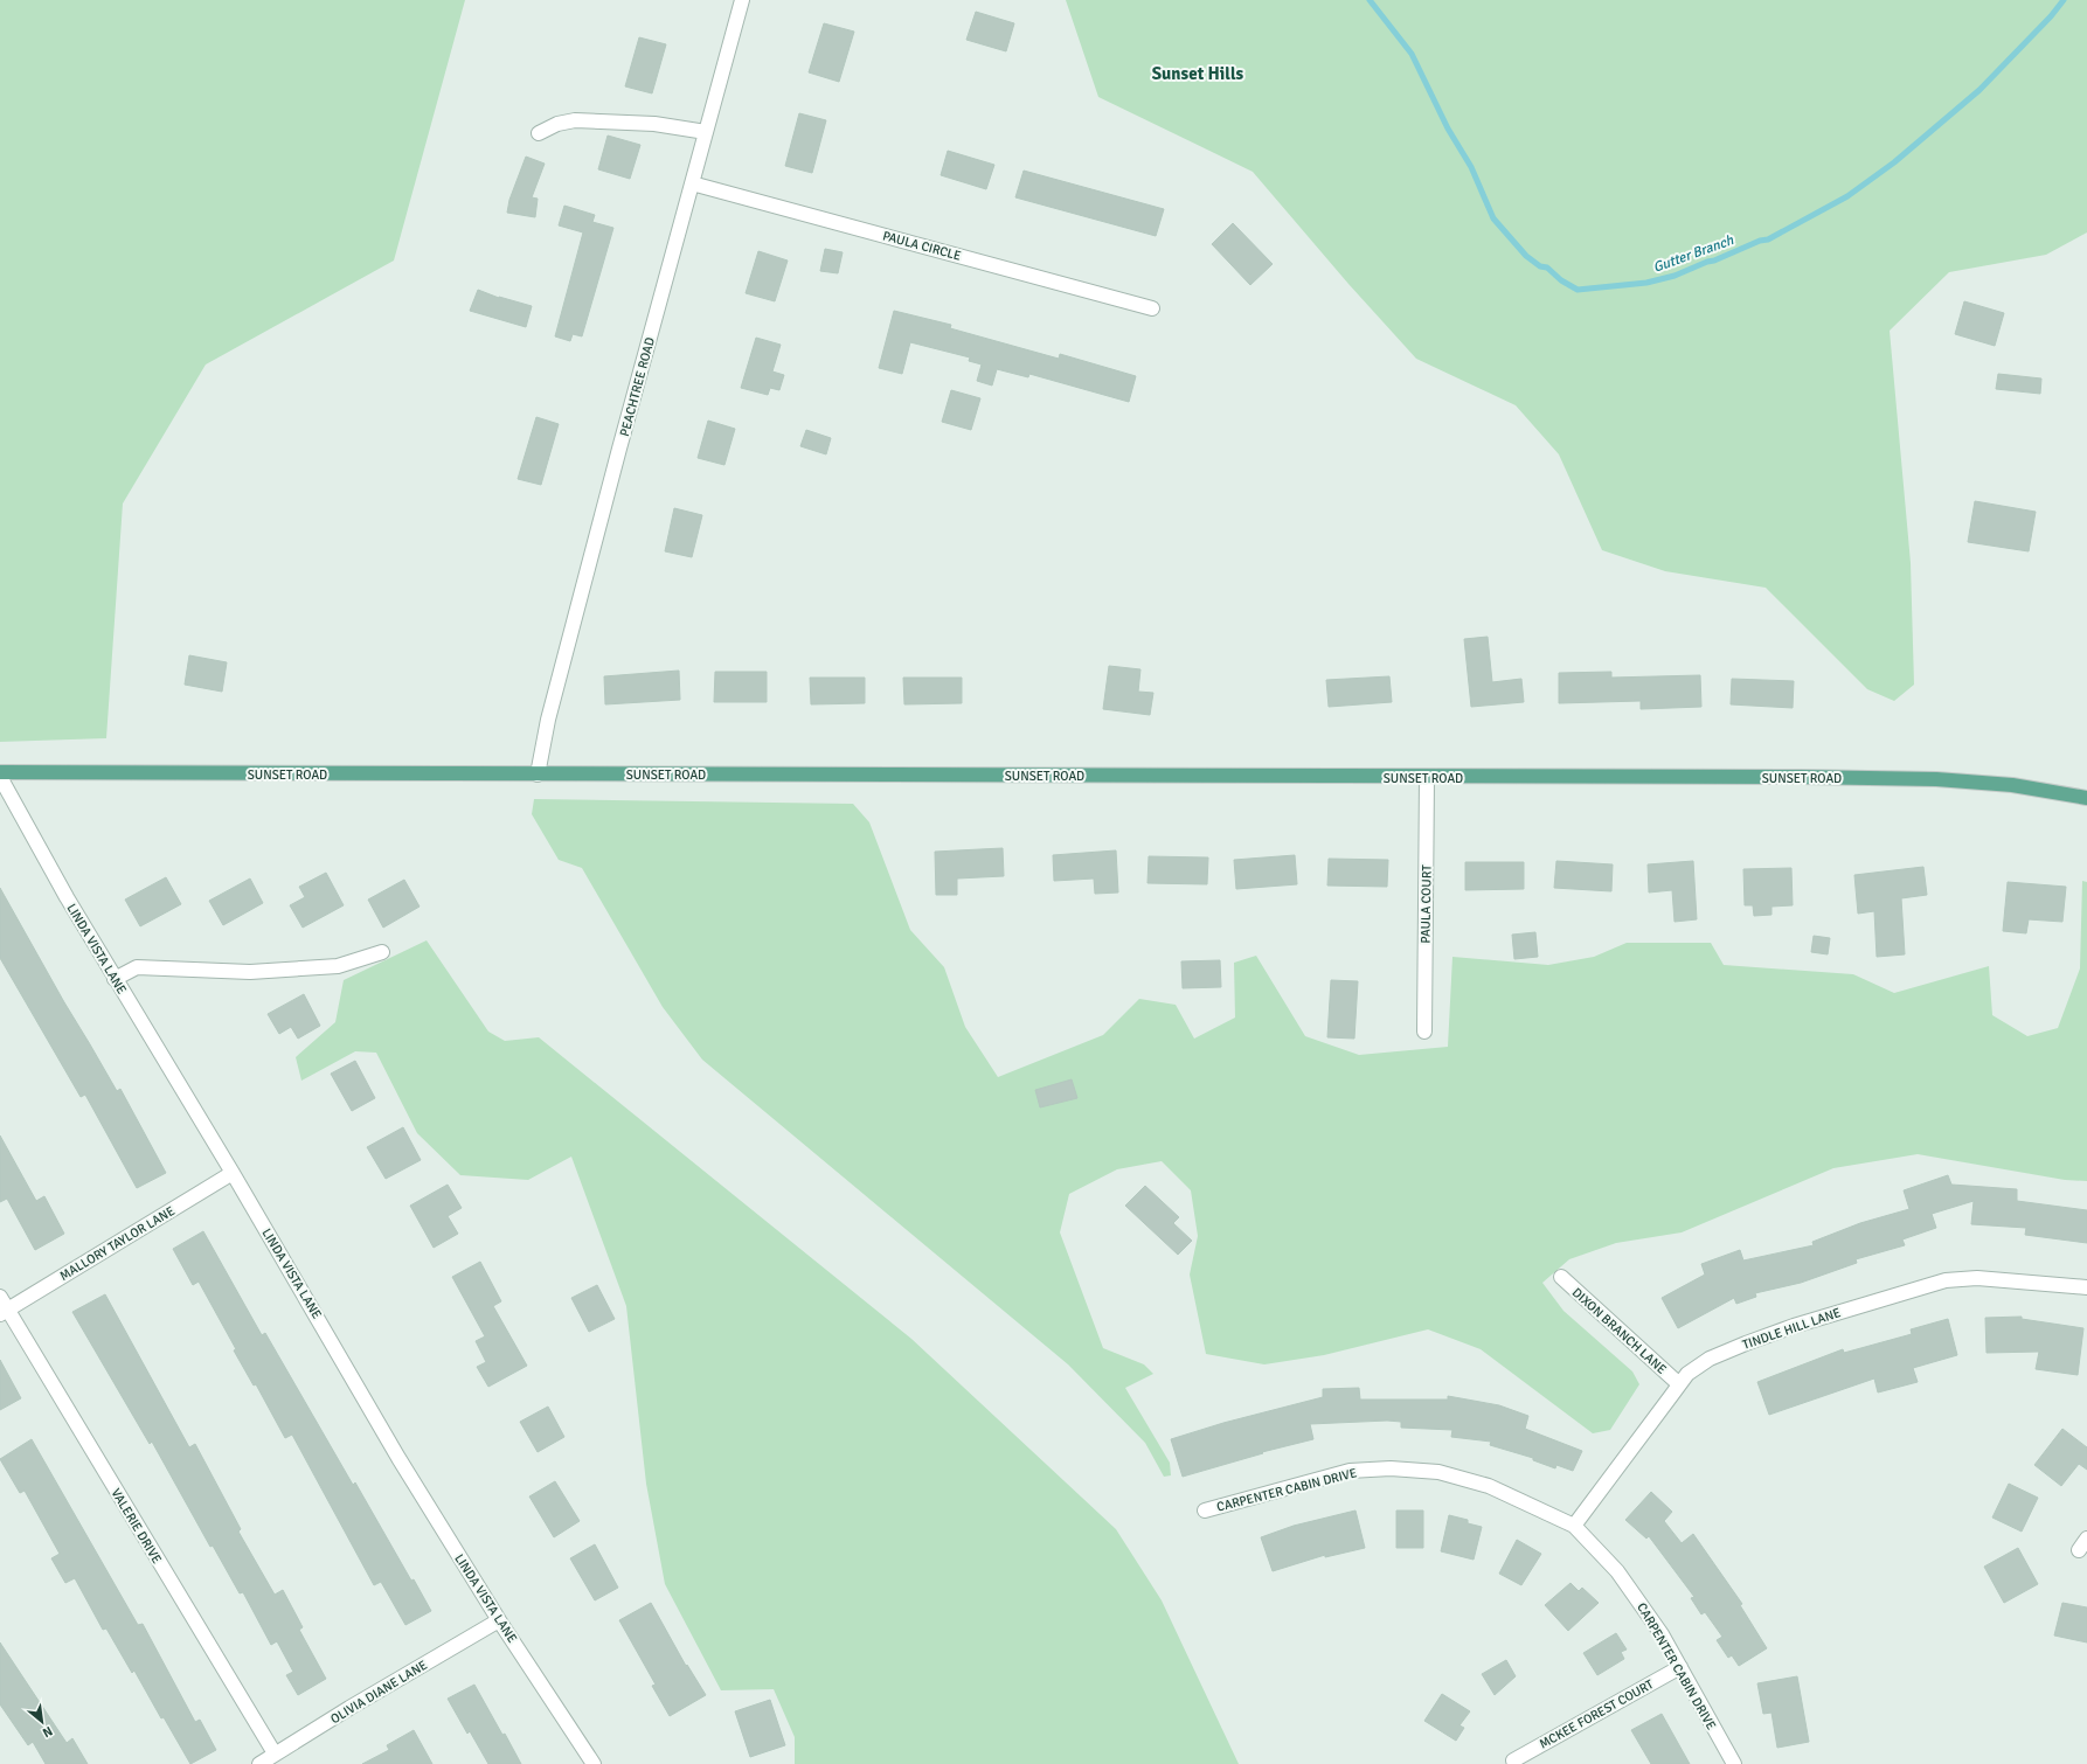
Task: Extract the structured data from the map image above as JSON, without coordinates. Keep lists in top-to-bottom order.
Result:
{
  "streets": {
    "main road": ["SUNSET ROAD"],
    "street": [
      "PAULA CIRCLE",
      "PEACHTREE ROAD",
      "PAULA COURT",
      "LINDA VISTA LANE",
      "MALLORY TAYLOR LANE",
      "TINDLE HILL LANE",
      "DIXON BRANCH LANE",
      "CARPENTER CABIN DRIVE",
      "VALERIE DRIVE",
      "OLIVIA DIANE LANE",
      "MCKEE FOREST COURT"
    ]
  },
  "crossings": [
    ["PAULA CIRCLE", "PEACHTREE ROAD"],
    ["PEACHTREE ROAD", "SUNSET ROAD"],
    ["SUNSET ROAD", "PAULA COURT"],
    ["LINDA VISTA LANE", "MALLORY TAYLOR LANE"],
    ["LINDA VISTA LANE", "OLIVIA DIANE LANE"],
    ["MALLORY TAYLOR LANE", "VALERIE DRIVE"],
    ["TINDLE HILL LANE", "DIXON BRANCH LANE"],
    ["TINDLE HILL LANE", "CARPENTER CABIN DRIVE"],
    ["CARPENTER CABIN DRIVE", "MCKEE FOREST COURT"],
    ["VALERIE DRIVE", "OLIVIA DIANE LANE"]
  ],
  "districts": ["Sunset Hills"],
  "water": ["Gutter Branch"],
  "north": "bottom right"
}
